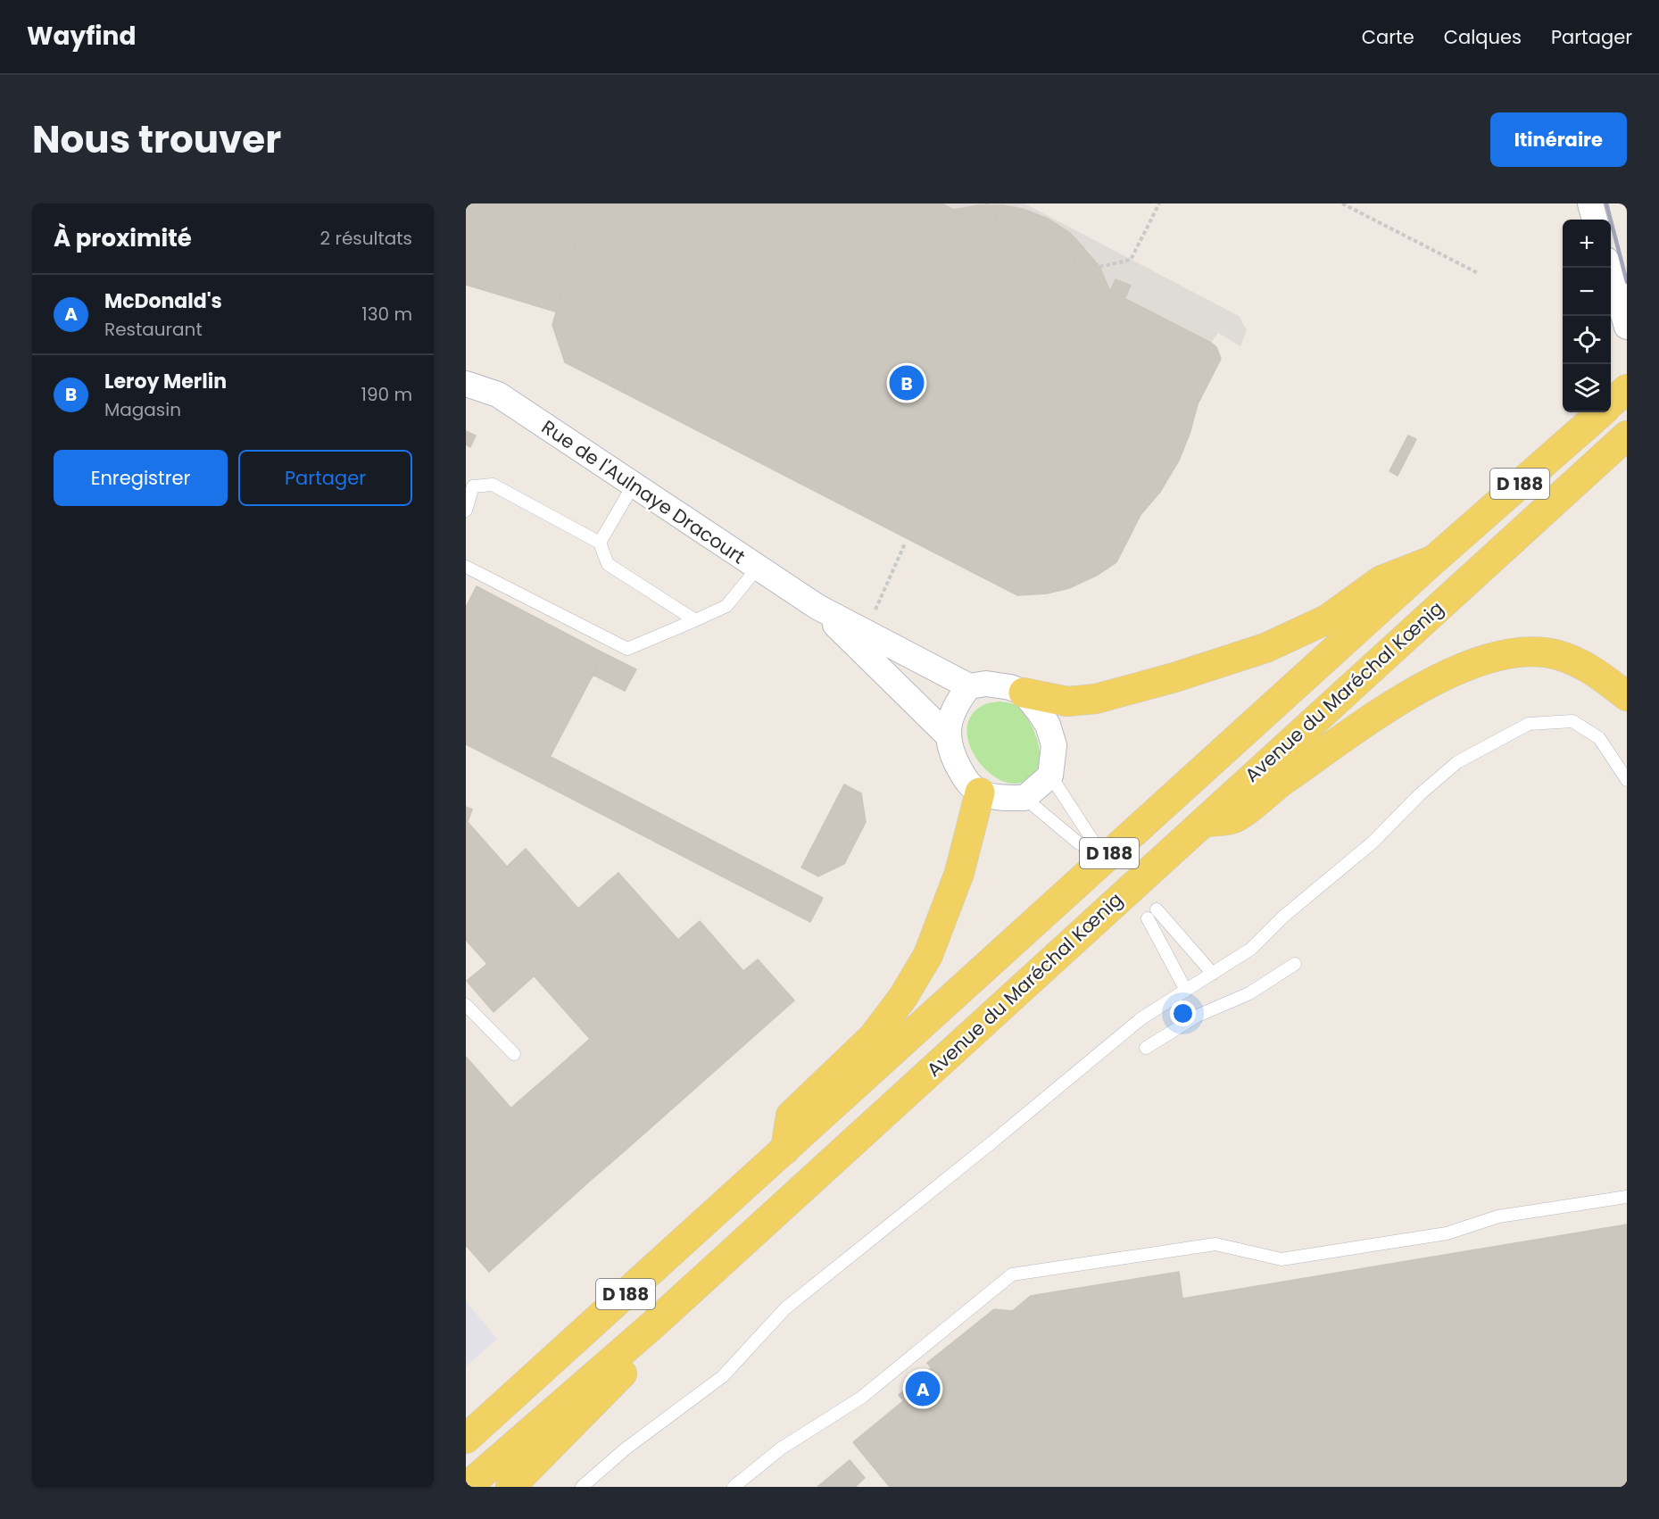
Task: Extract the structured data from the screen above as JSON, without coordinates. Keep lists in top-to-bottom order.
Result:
{
  "streets": {
    "main road": ["D 188", "Avenue du Maréchal Kœnig"],
    "street": ["Rue de l'Aulnaye Dracourt"]
  },
  "crossings": [
    ["D 188", "Avenue du Maréchal Kœnig"]
  ],
  "page": {
    "header": "Wayfind",
    "nav": ["Carte", "Calques", "Partager"],
    "title": "Nous trouver",
    "buttons": [
      "Itinéraire",
      ["Enregistrer", "Partager"]
    ],
    "heading": ["À proximité", "2 résultats"],
    "map_buttons": ["+", "−"],
    "list": [
      {
        "mark": "A",
        "name": "McDonald's",
        "note": "Restaurant",
        "value": "130 m"
      },
      {
        "mark": "B",
        "name": "Leroy Merlin",
        "note": "Magasin",
        "value": "190 m"
      }
    ],
    "pins": ["B", "A"]
  }
}
